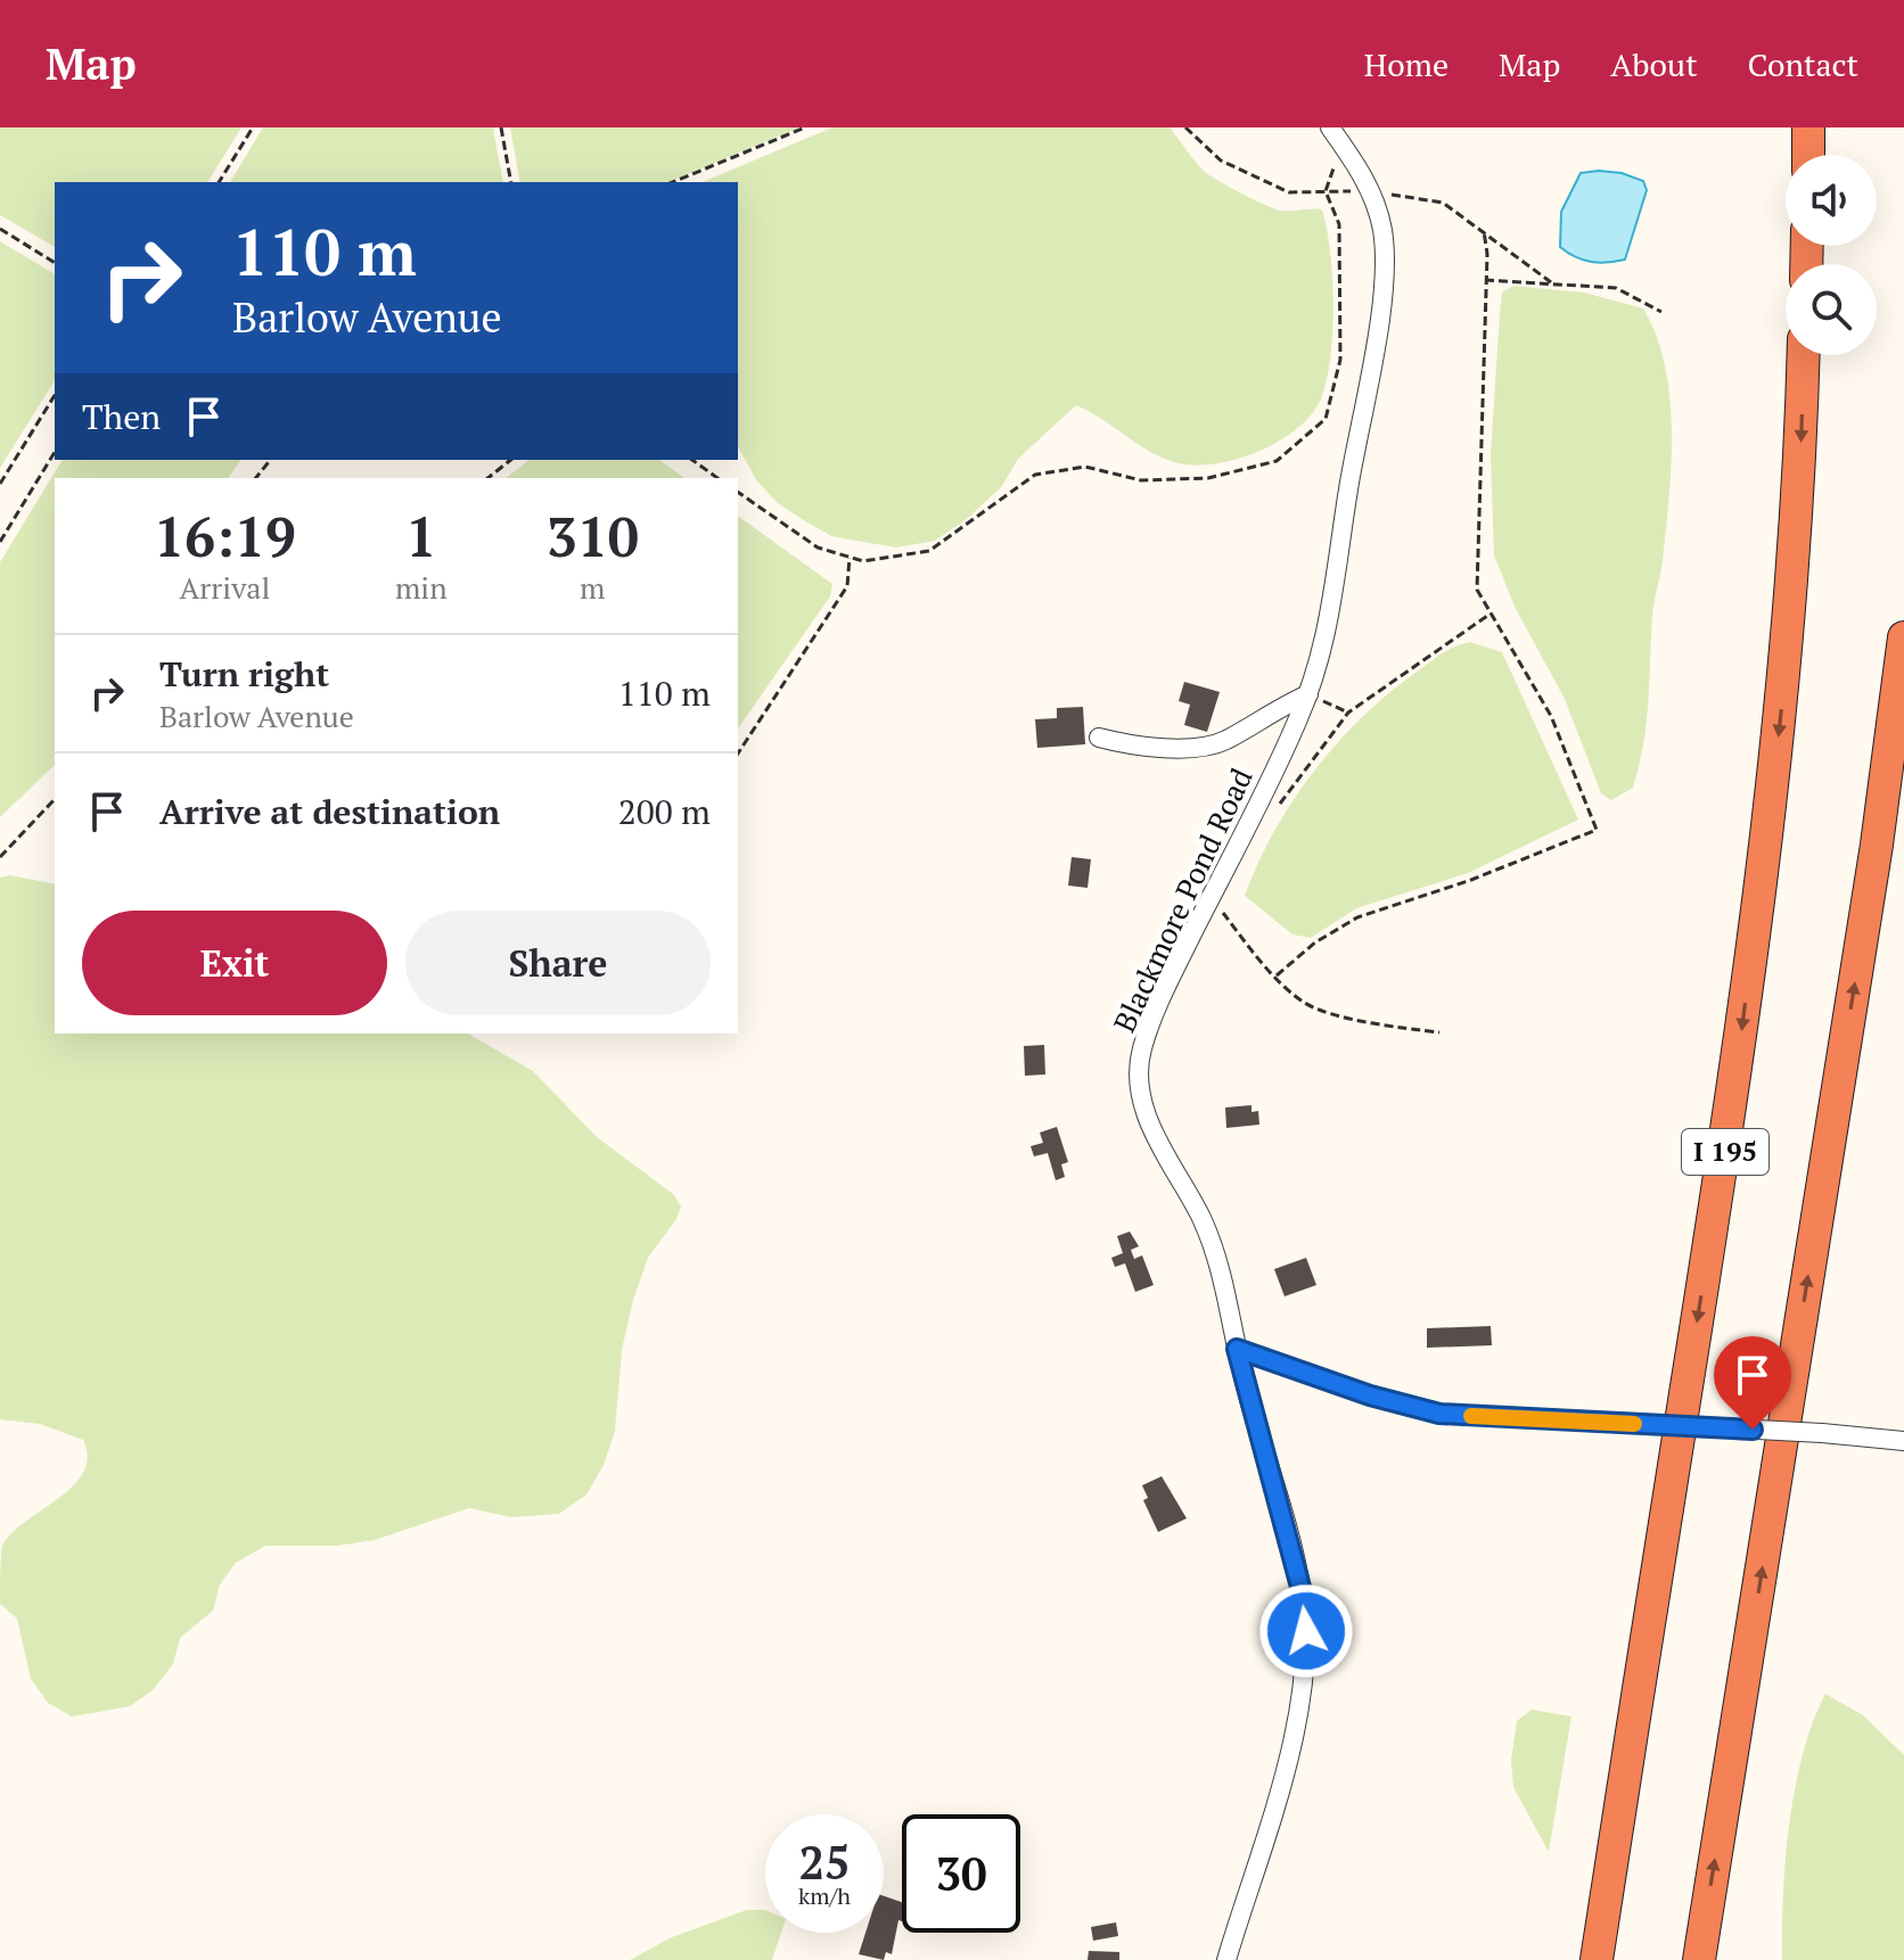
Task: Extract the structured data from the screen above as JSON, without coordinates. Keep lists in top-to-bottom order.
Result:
{
  "streets": {
    "highway": ["I 195"],
    "street": ["Blackmore Pond Road"]
  },
  "page": {
    "header": "Map",
    "nav": [
      "Home",
      "Map",
      "About",
      "Contact"
    ],
    "turn": ["110 m", "Barlow Avenue"],
    "then": "Then",
    "eta": [
      "16:19",
      "Arrival",
      "1",
      "min",
      "310",
      "m"
    ],
    "list": [
      {
        "name": "Turn right",
        "note": "Barlow Avenue",
        "value": "110 m"
      },
      {
        "name": "Arrive at destination",
        "value": "200 m"
      }
    ],
    "buttons": ["Exit", "Share"],
    "speed": "25 km/h",
    "limit": "30"
  }
}
